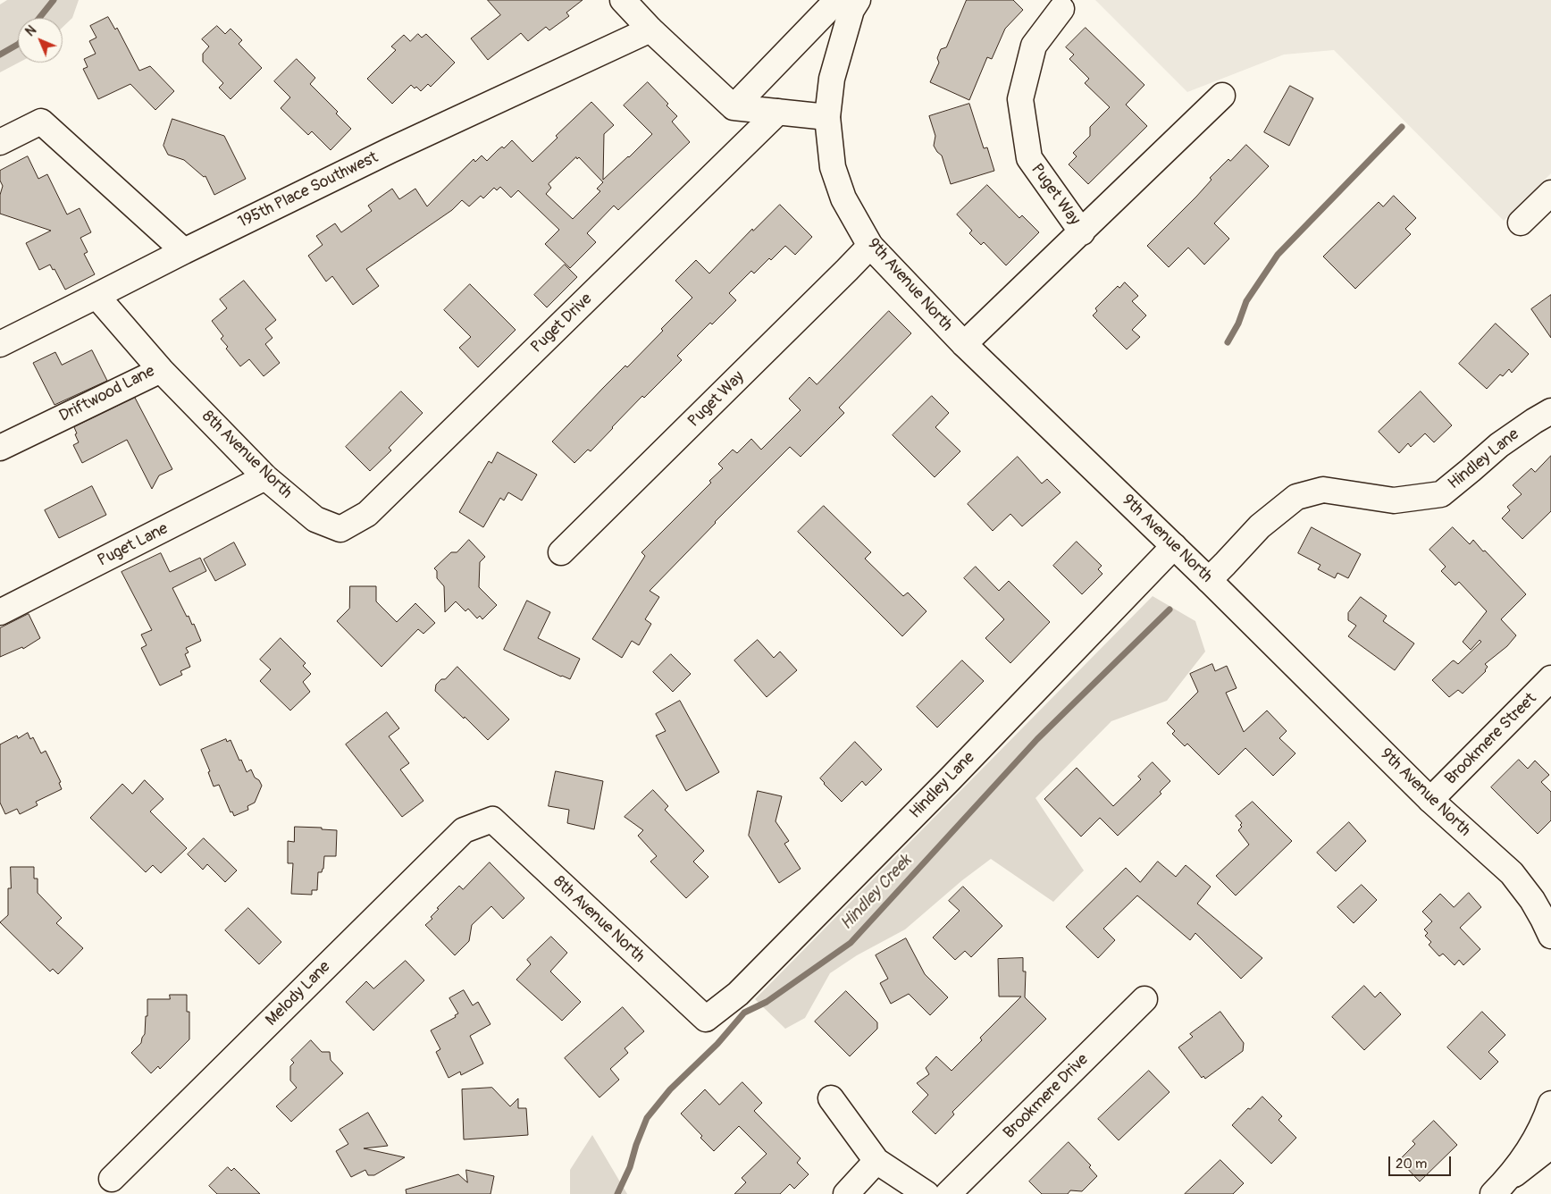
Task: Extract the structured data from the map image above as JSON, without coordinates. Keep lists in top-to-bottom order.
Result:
{
  "streets": {
    "street": [
      "195th Place Southwest",
      "Puget Way",
      "9th Avenue North",
      "Puget Drive",
      "Driftwood Lane",
      "8th Avenue North",
      "Hindley Lane",
      "Puget Lane",
      "Brookmere Street",
      "Melody Lane",
      "Brookmere Drive"
    ]
  },
  "crossings": [
    ["Puget Way", "9th Avenue North"],
    ["9th Avenue North", "Hindley Lane"],
    ["9th Avenue North", "Brookmere Street"],
    ["Puget Drive", "8th Avenue North"],
    ["Driftwood Lane", "8th Avenue North"],
    ["8th Avenue North", "Hindley Lane"],
    ["8th Avenue North", "Puget Lane"],
    ["8th Avenue North", "Melody Lane"]
  ],
  "water": ["Hindley Creek"],
  "scale_bar": "20 m",
  "north": "top left"
}
